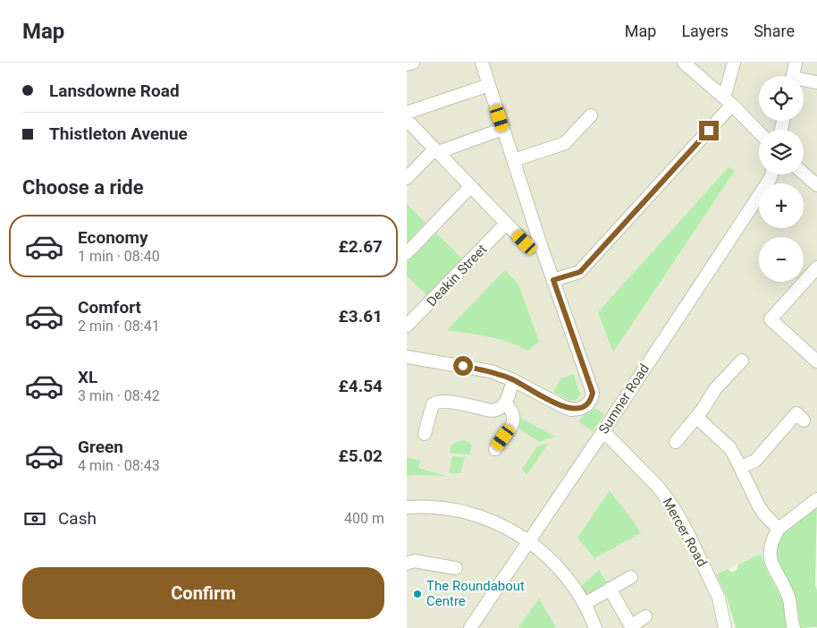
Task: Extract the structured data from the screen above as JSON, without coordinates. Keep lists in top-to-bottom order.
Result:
{
  "streets": {
    "street": ["Deakin Street", "Sumner Road", "Mercer Road"]
  },
  "crossings": [
    ["Sumner Road", "Mercer Road"]
  ],
  "places": ["The Roundabout Centre"],
  "page": {
    "header": "Map",
    "nav": ["Map", "Layers", "Share"],
    "banner": ["Lansdowne Road", "Thistleton Avenue"],
    "map_buttons": ["+", "−"],
    "heading": "Choose a ride",
    "list": [
      {
        "name": "Economy",
        "note": "1 min · 08:40",
        "value": "£2.67"
      },
      {
        "name": "Comfort",
        "note": "2 min · 08:41",
        "value": "£3.61"
      },
      {
        "name": "XL",
        "note": "3 min · 08:42",
        "value": "£4.54"
      },
      {
        "name": "Green",
        "note": "4 min · 08:43",
        "value": "£5.02"
      }
    ],
    "pay": ["Cash", "400 m"],
    "buttons": "Confirm"
  }
}
